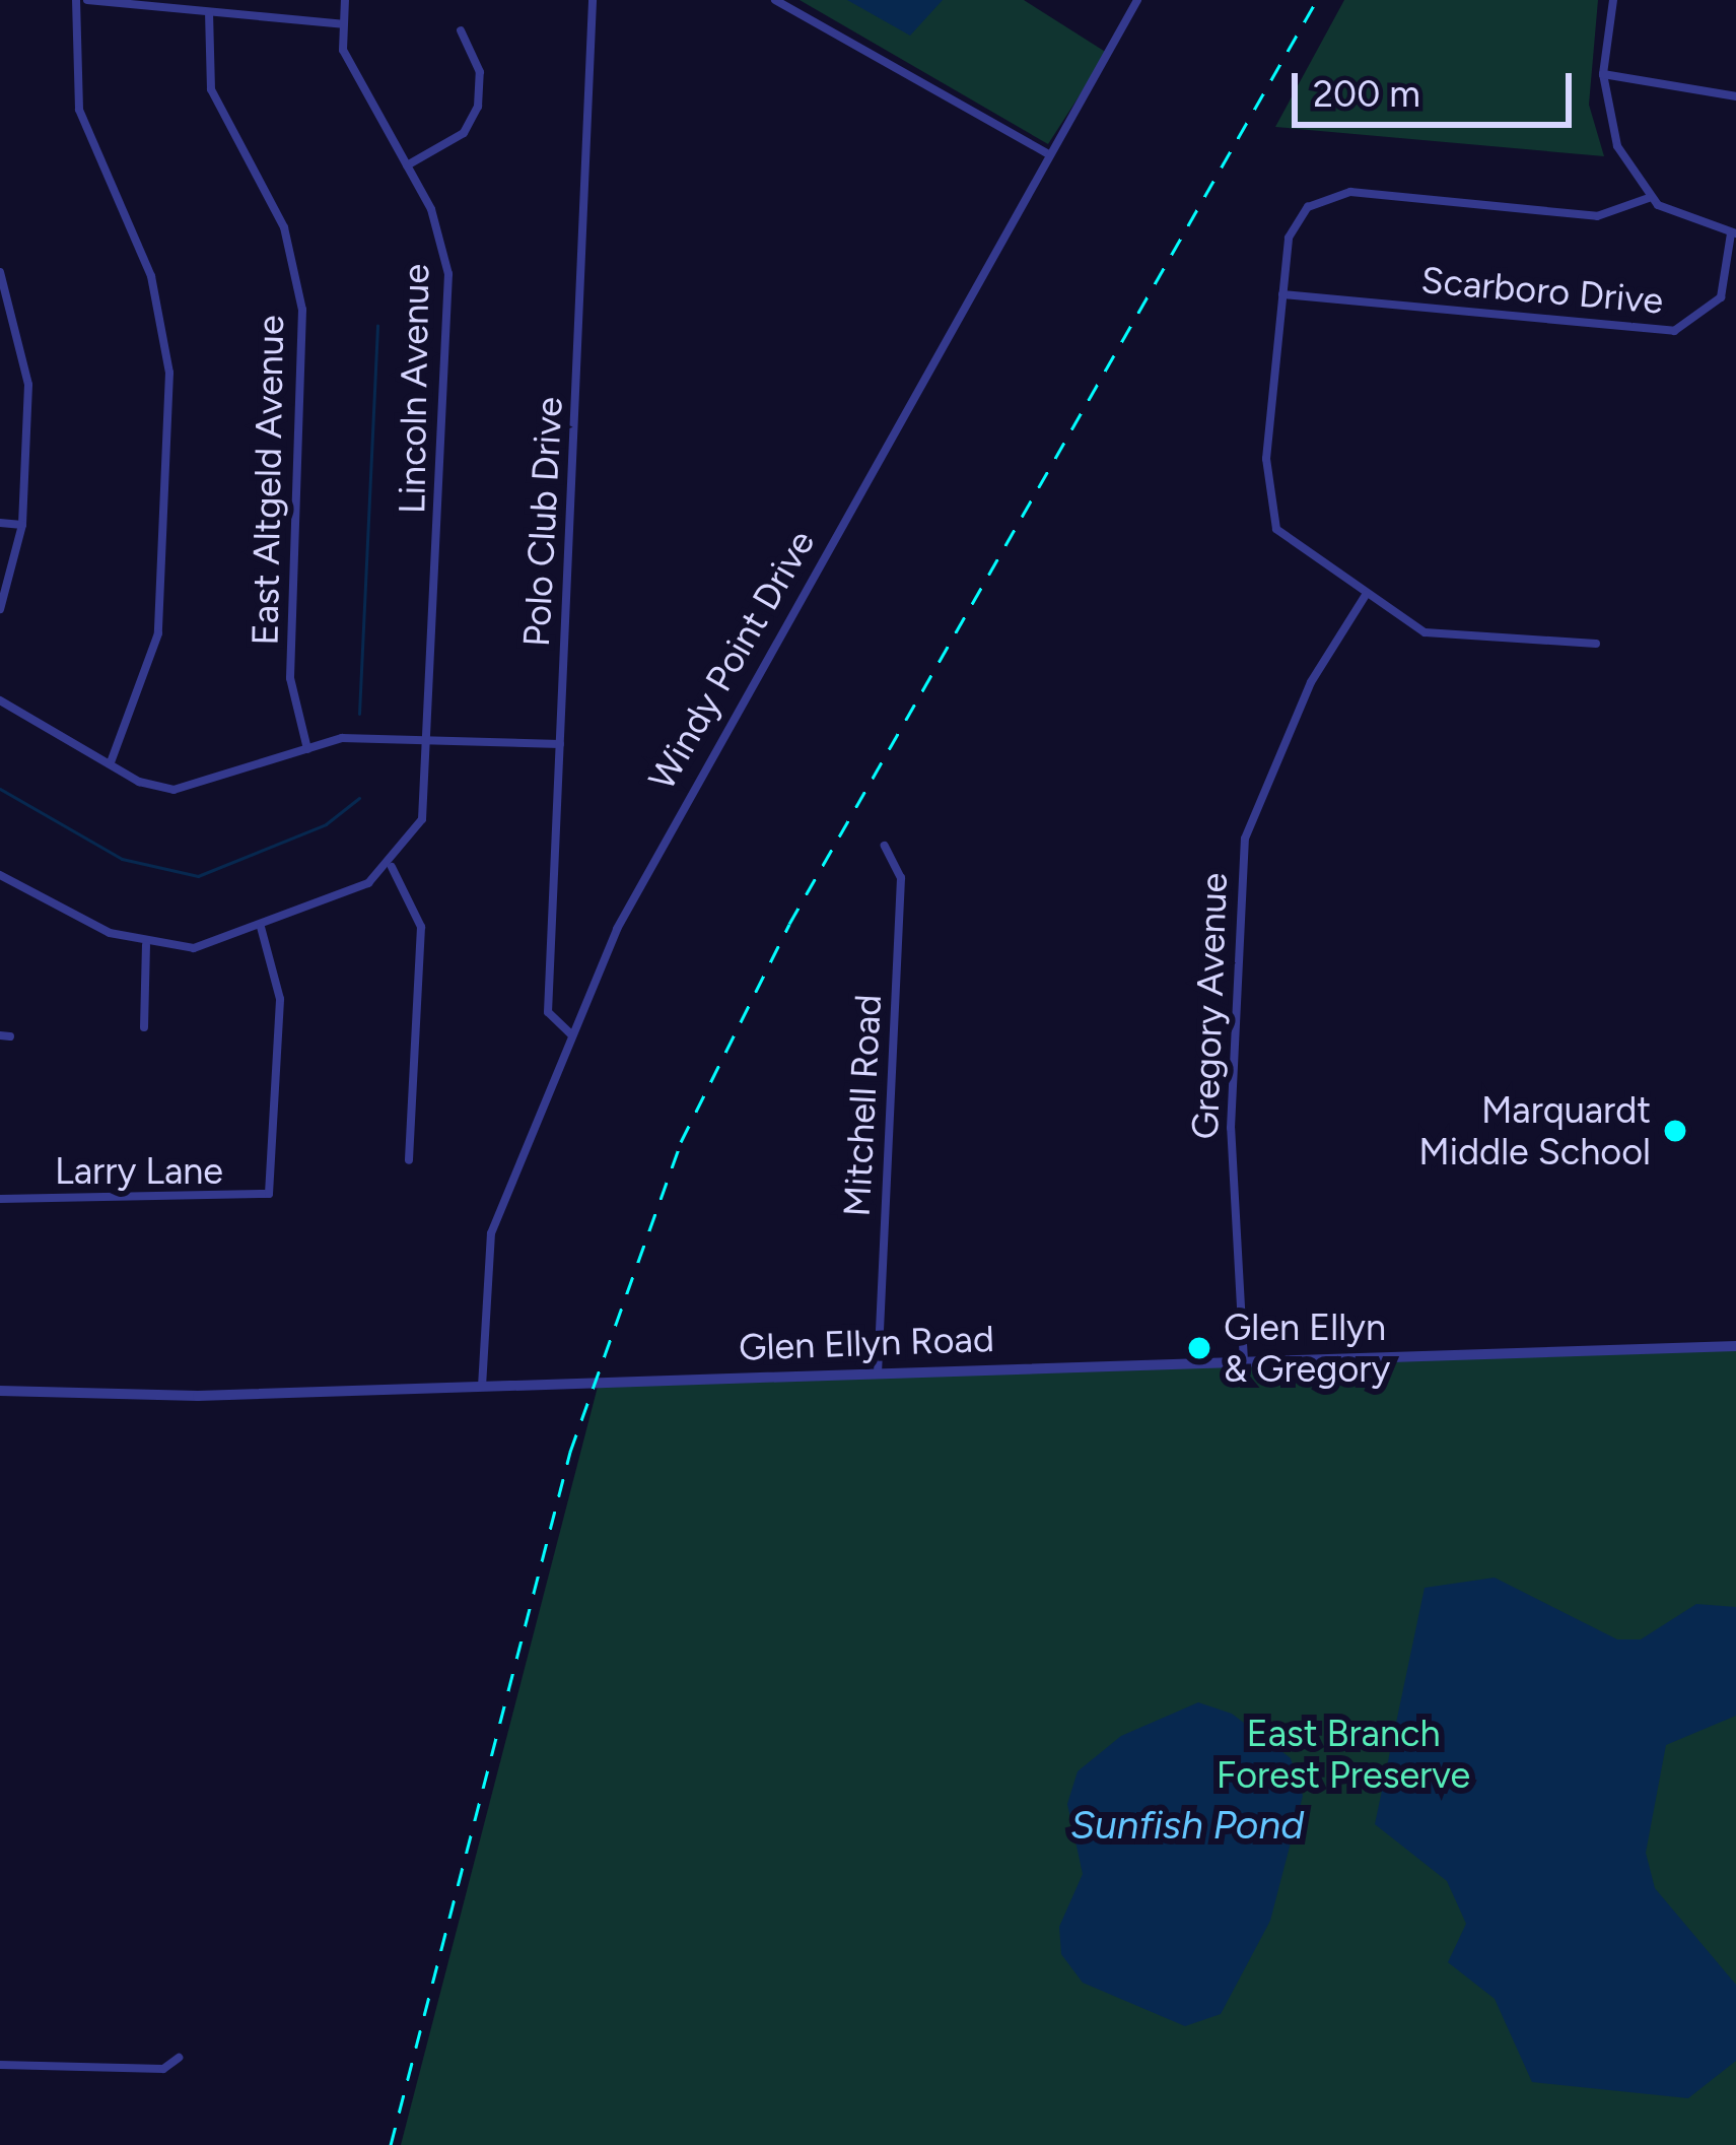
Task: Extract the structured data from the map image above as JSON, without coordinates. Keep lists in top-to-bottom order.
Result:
{
  "streets": {
    "street": [
      "Scarboro Drive",
      "Lincoln Avenue",
      "East Altgeld Avenue",
      "Polo Club Drive",
      "Windy Point Drive",
      "Gregory Avenue",
      "Mitchell Road",
      "Larry Lane",
      "Glen Ellyn Road"
    ]
  },
  "crossings": [
    ["Polo Club Drive", "Windy Point Drive"],
    ["Windy Point Drive", "Glen Ellyn Road"],
    ["Gregory Avenue", "Glen Ellyn Road"],
    ["Mitchell Road", "Glen Ellyn Road"]
  ],
  "water": ["Sunfish Pond"],
  "parks": ["East Branch Forest Preserve"],
  "places": ["Marquardt Middle School", "Glen Ellyn & Gregory"],
  "scale_bar": "200 m"
}
